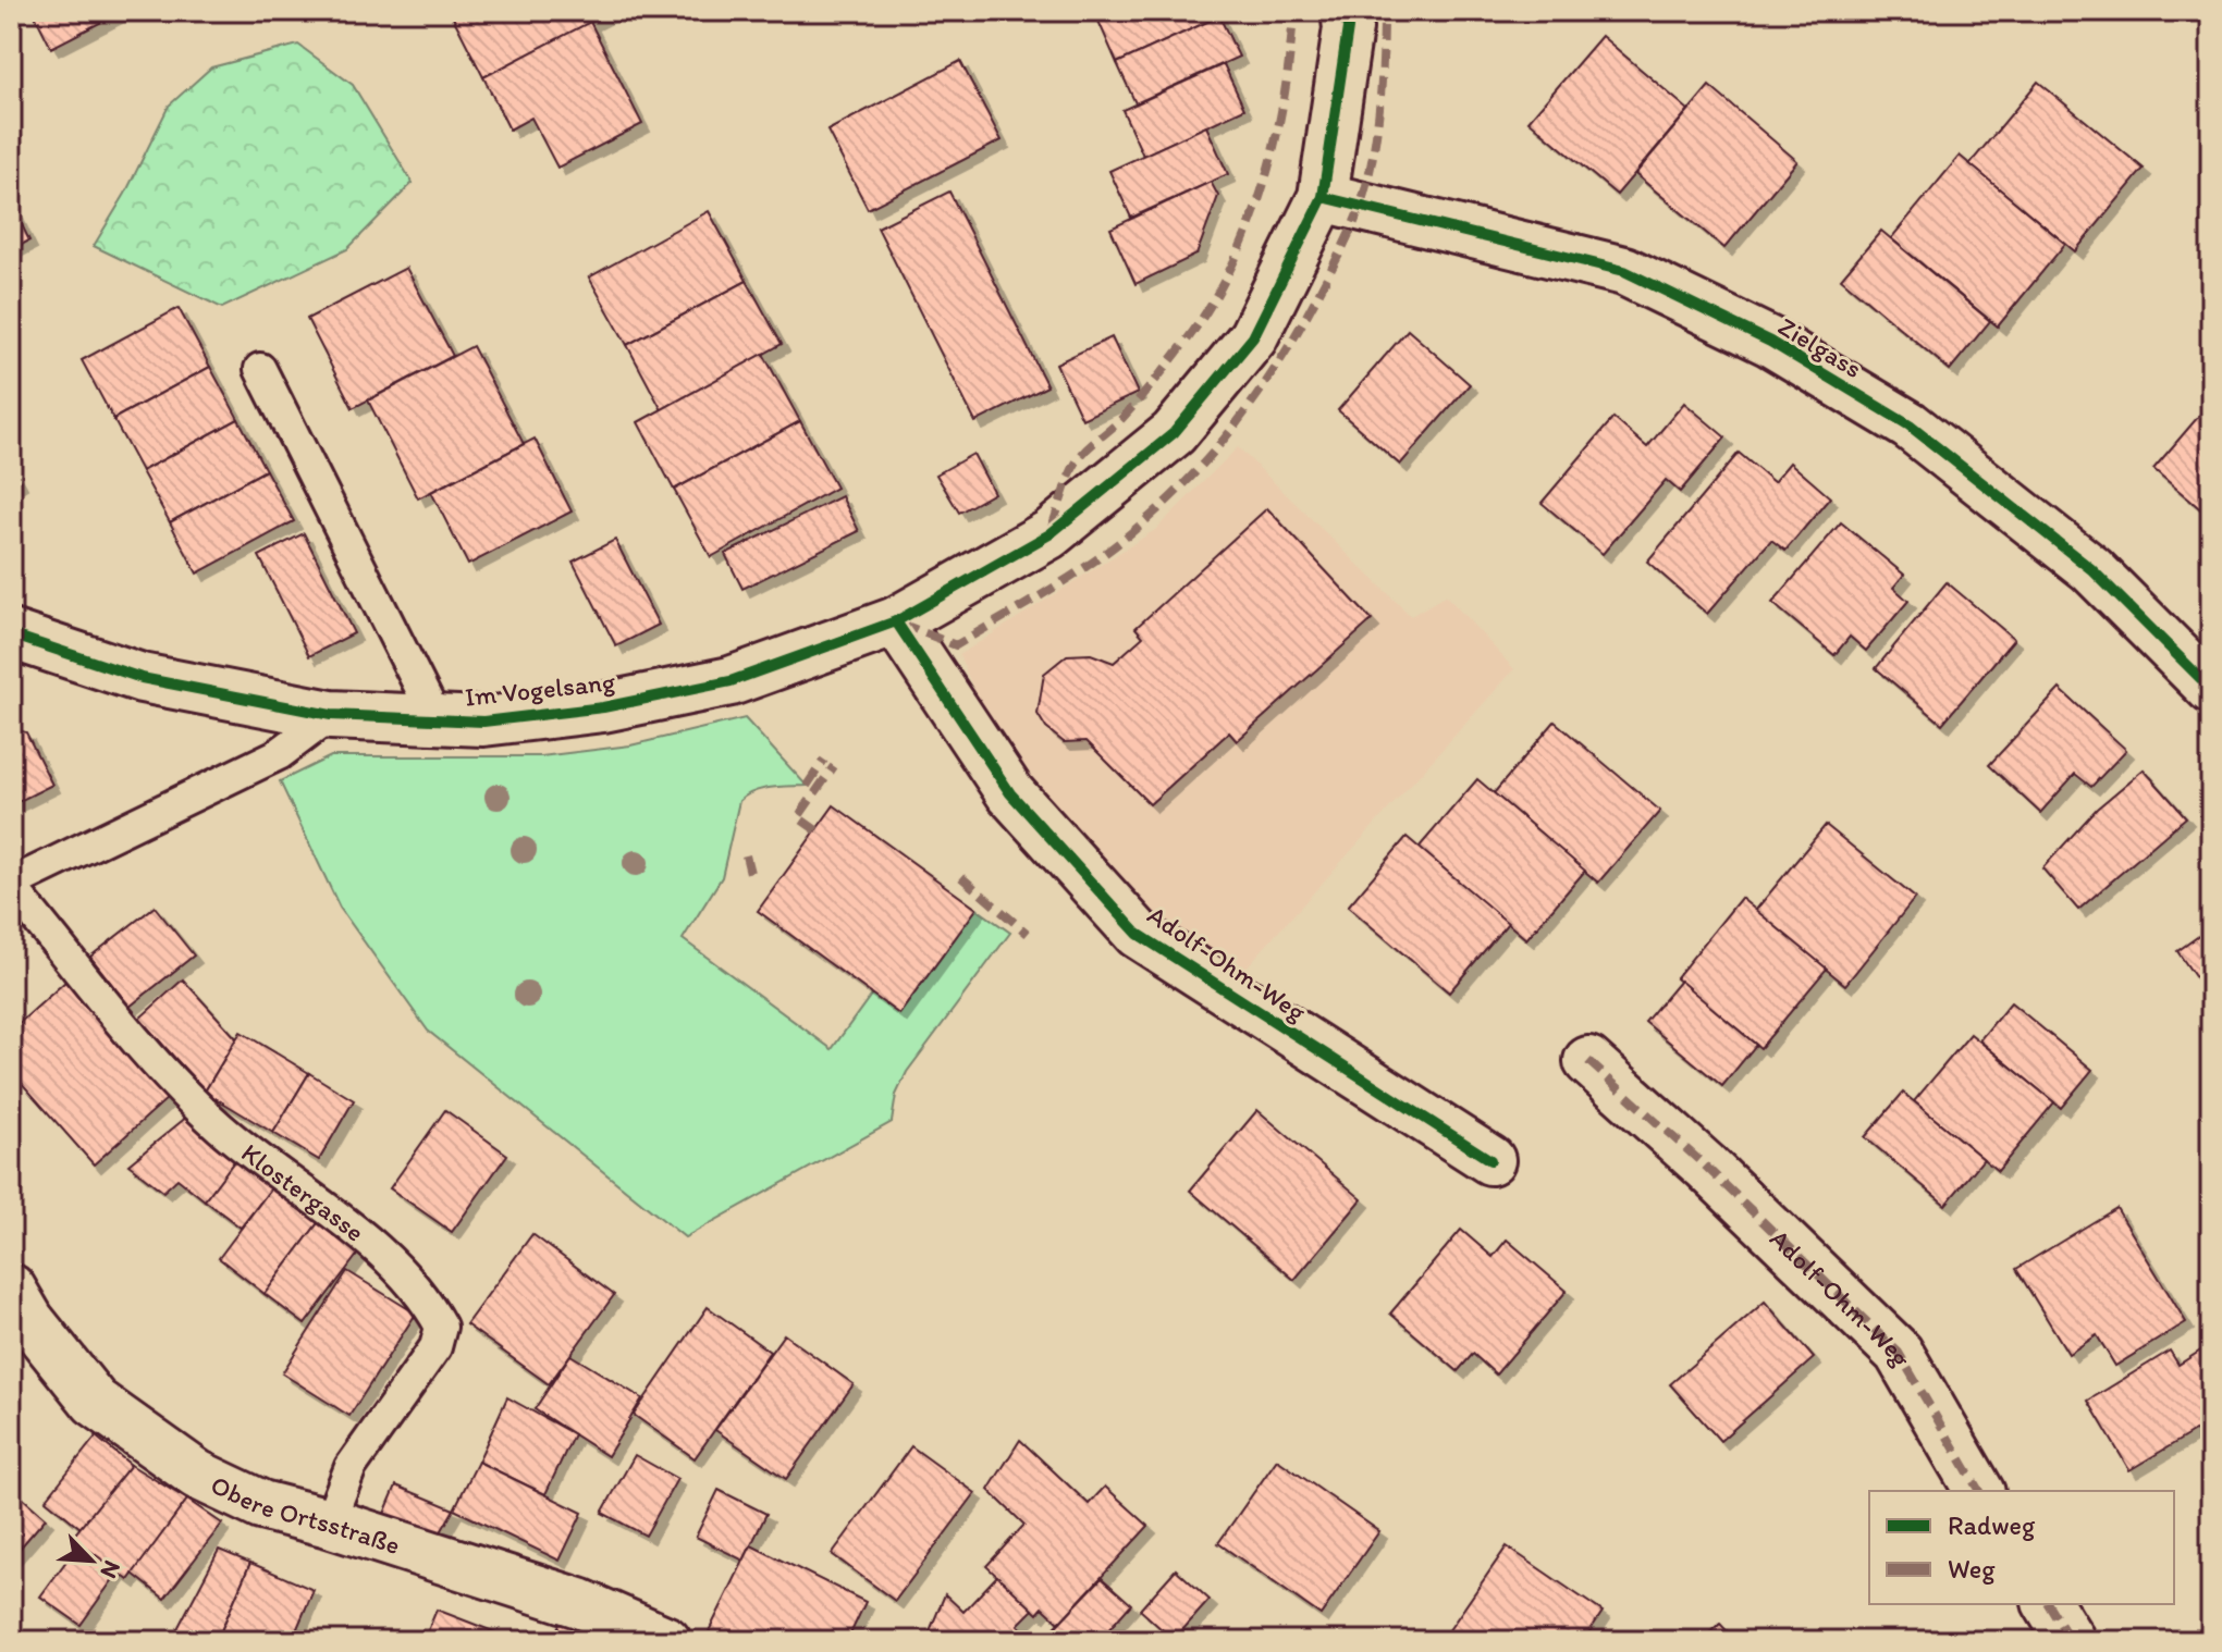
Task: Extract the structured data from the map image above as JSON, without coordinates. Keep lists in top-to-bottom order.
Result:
{
  "streets": {
    "street": [
      "Zielgass",
      "Im Vogelsang",
      "Adolf-Ohm-Weg",
      "Obere Ortsstraße"
    ],
    "lane": ["Klostergasse"]
  },
  "crossings": [
    ["Zielgass", "Im Vogelsang"],
    ["Im Vogelsang", "Adolf-Ohm-Weg"],
    ["Klostergasse", "Obere Ortsstraße"]
  ],
  "legend": ["Radweg", "Weg"],
  "north": "bottom right"
}
